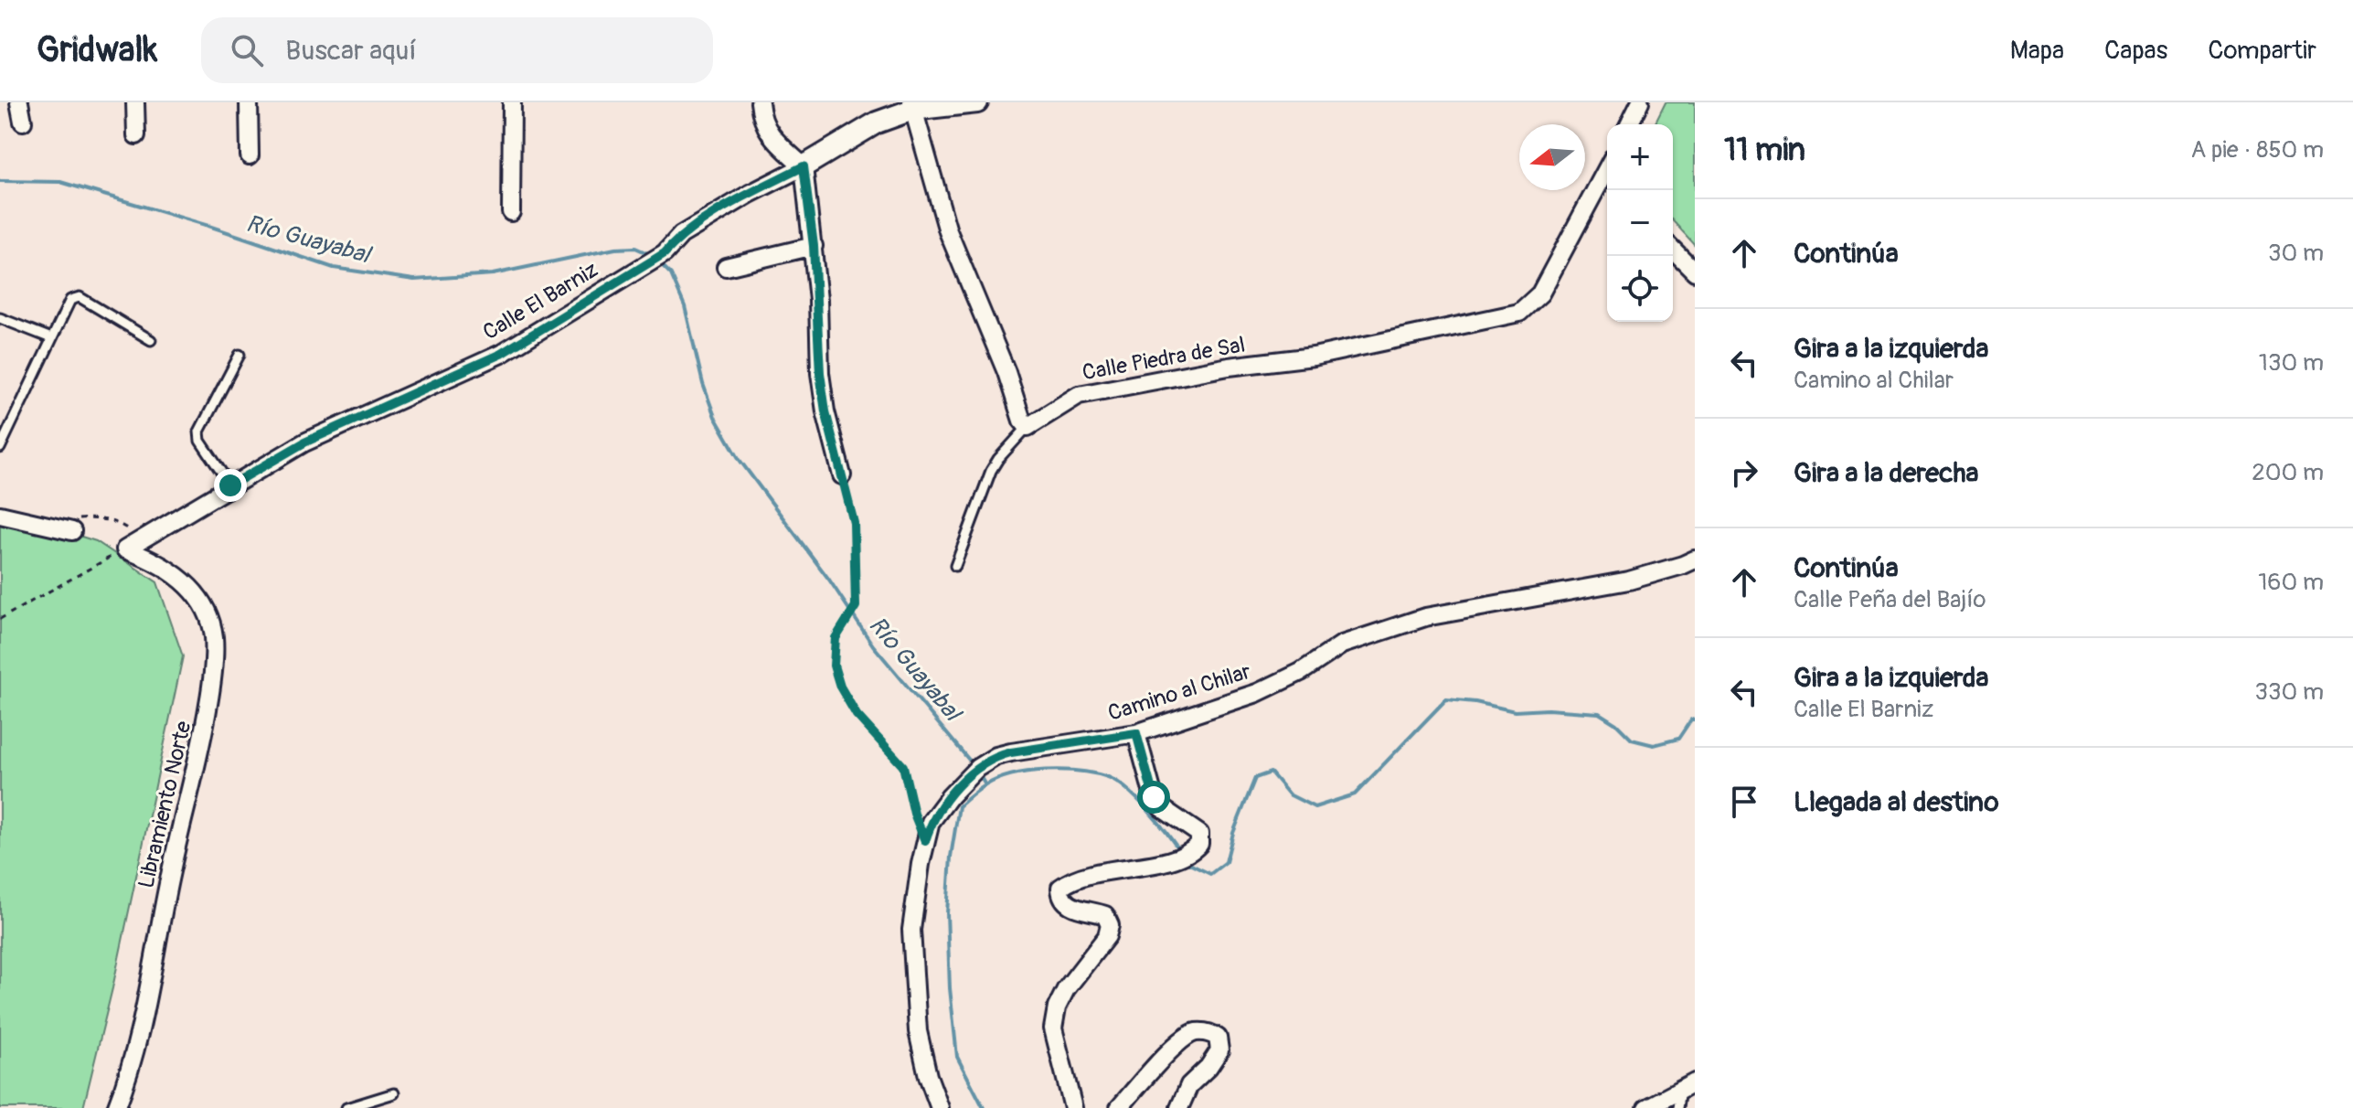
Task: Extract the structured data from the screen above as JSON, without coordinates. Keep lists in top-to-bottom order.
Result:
{
  "streets": {
    "street": [
      "Calle El Barniz",
      "Calle Piedra de Sal",
      "Camino al Chilar",
      "Libramiento Norte"
    ]
  },
  "crossings": [
    ["Calle El Barniz", "Libramiento Norte"]
  ],
  "water": ["Río Guayabal"],
  "north": "left",
  "page": {
    "header": "Gridwalk",
    "search": "Buscar aquí",
    "nav": ["Mapa", "Capas", "Compartir"],
    "heading": ["11 min", "A pie · 850 m"],
    "map_buttons": ["+", "−"],
    "list": [
      ["Continúa", "30 m"],
      ["Gira a la izquierda", "Camino al Chilar", "130 m"],
      ["Gira a la derecha", "200 m"],
      ["Continúa", "Calle Peña del Bajío", "160 m"],
      ["Gira a la izquierda", "Calle El Barniz", "330 m"],
      "Llegada al destino"
    ]
  }
}
